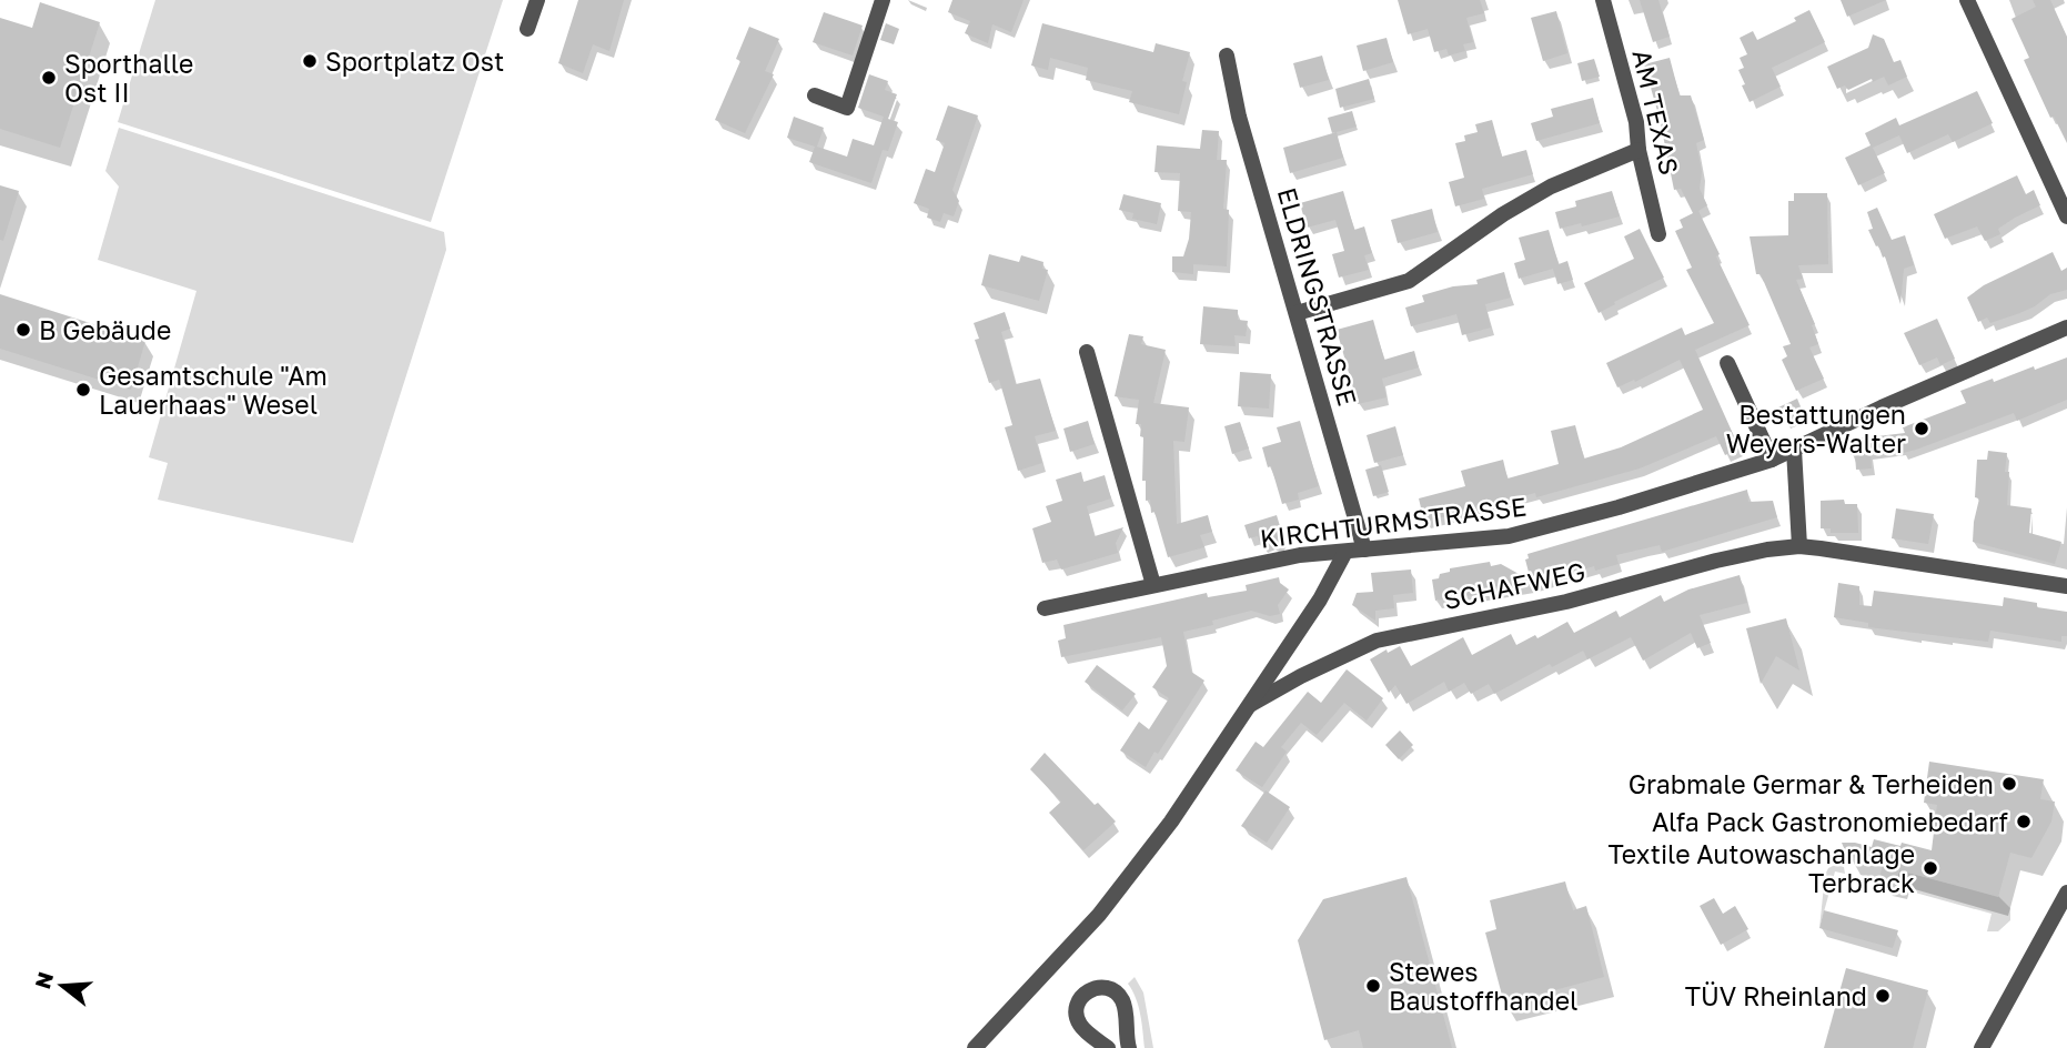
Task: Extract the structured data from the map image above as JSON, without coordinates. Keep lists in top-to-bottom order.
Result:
{
  "streets": {
    "street": [
      "AM TEXAS",
      "ELDRINGSTRASSE",
      "KIRCHTURMSTRASSE",
      "SCHAFWEG"
    ]
  },
  "crossings": [
    ["ELDRINGSTRASSE", "KIRCHTURMSTRASSE"],
    ["KIRCHTURMSTRASSE", "SCHAFWEG"]
  ],
  "places": [
    "Sportplatz Ost",
    "Sporthalle Ost II",
    "B Gebäude",
    "Gesamtschule \"Am Lauerhaas\" Wesel",
    "Bestattungen Weyers-Walter",
    "Grabmale Germar & Terheiden",
    "Alfa Pack Gastronomiebedarf",
    "Textile Autowaschanlage Terbrack",
    "Stewes Baustoffhandel",
    "TÜV Rheinland"
  ],
  "north": "left"
}
